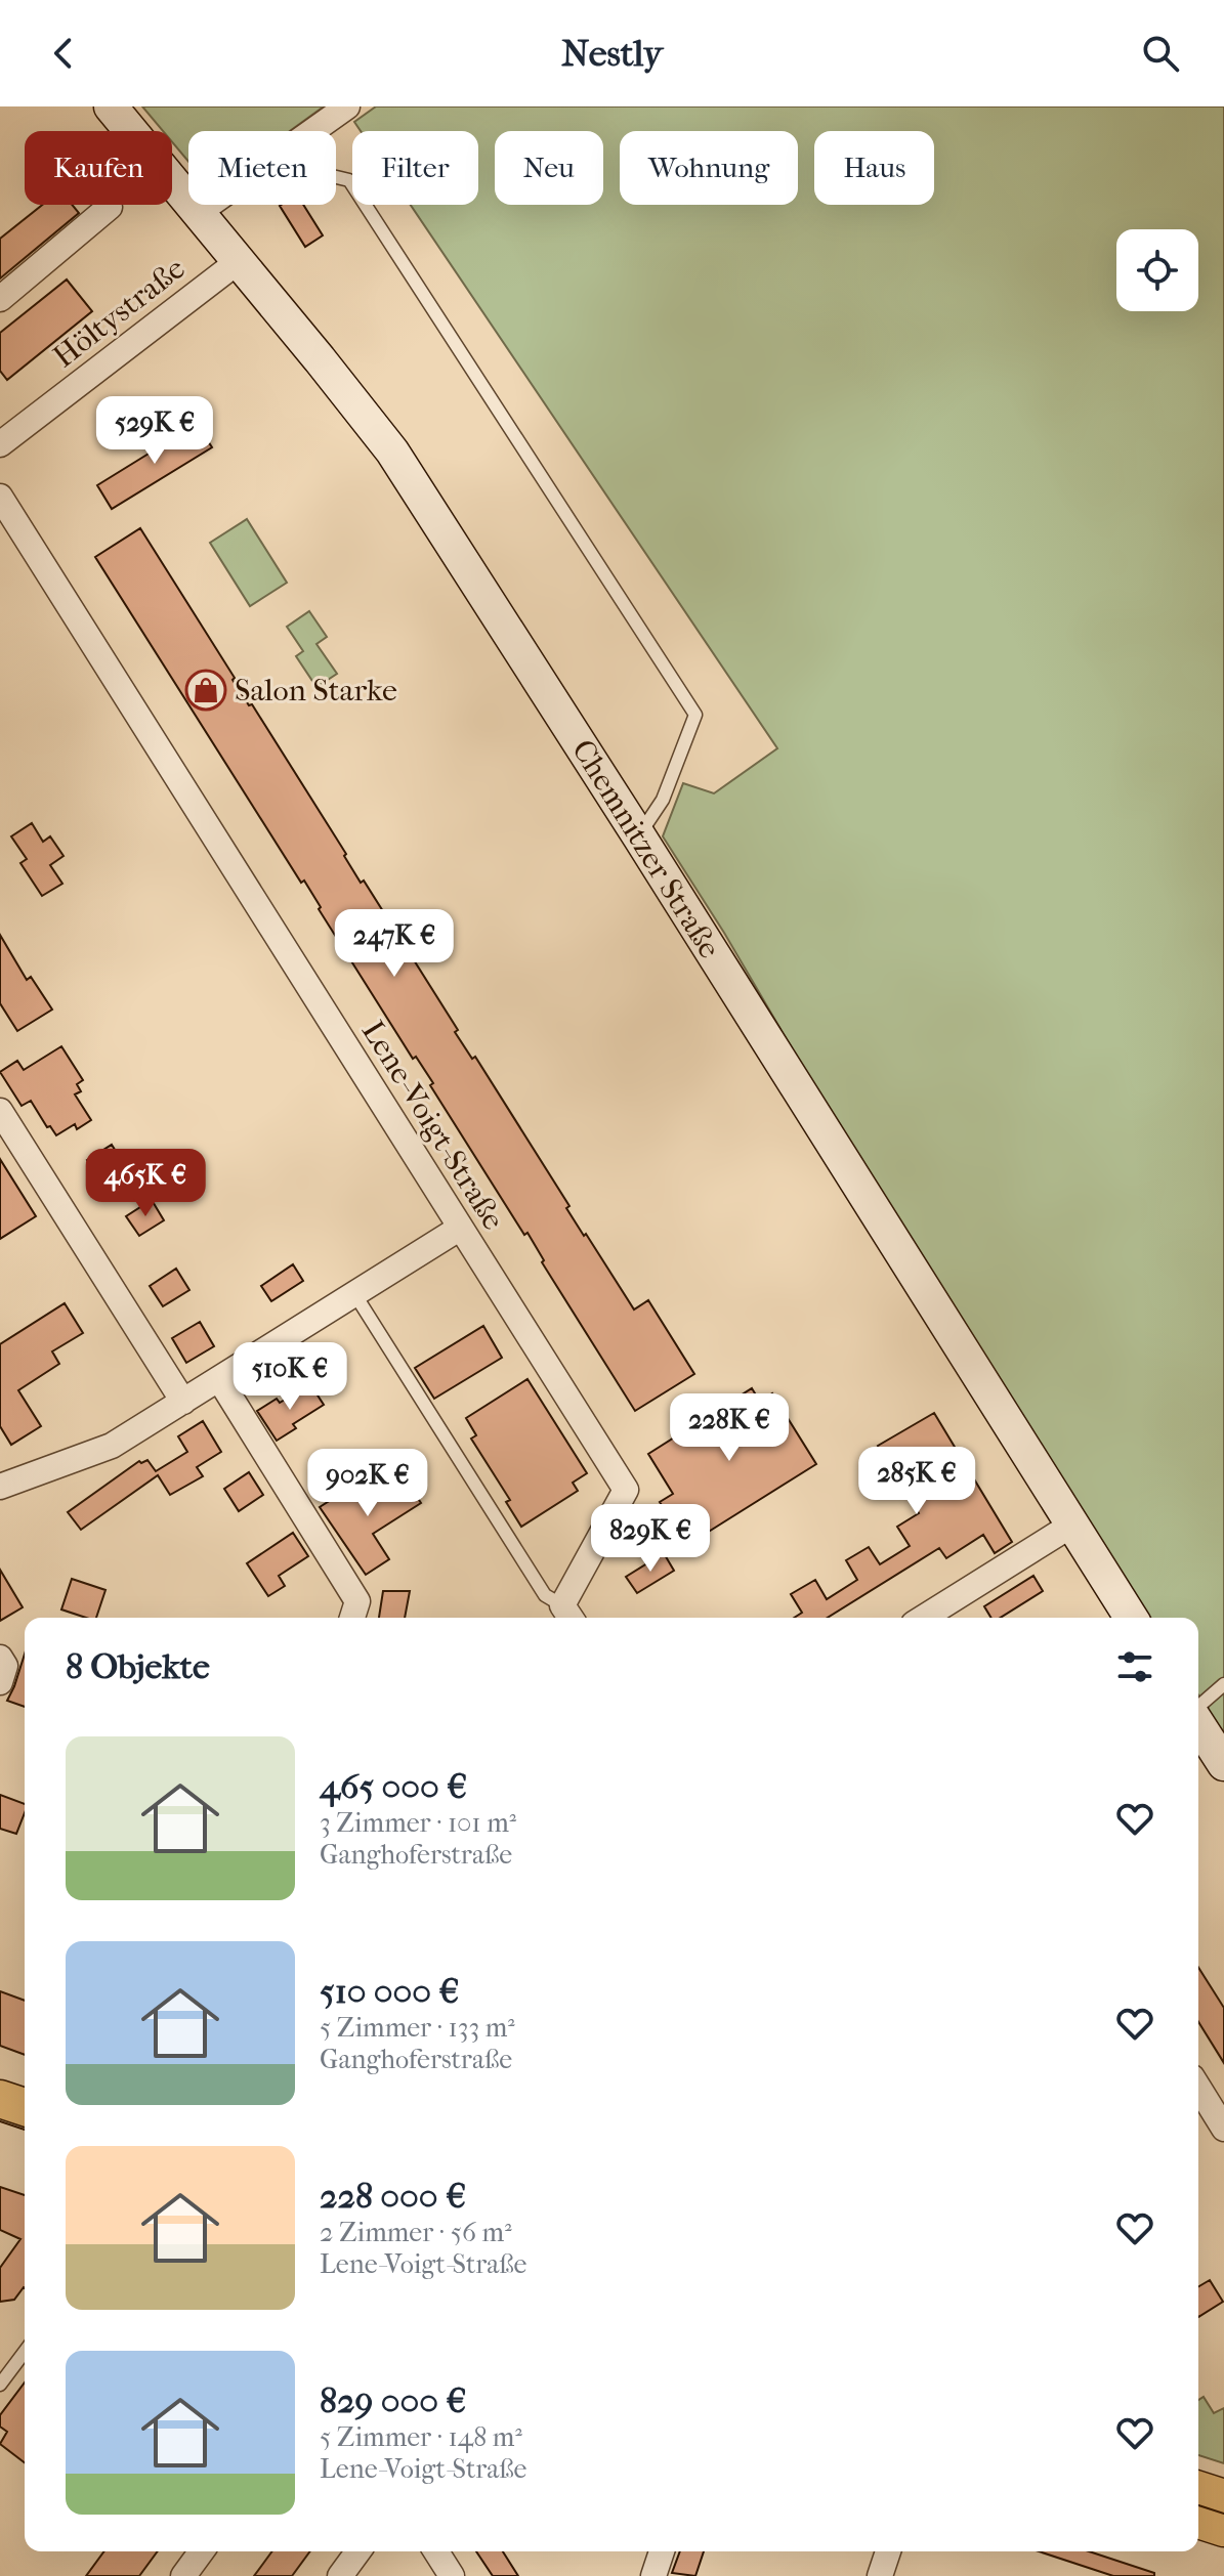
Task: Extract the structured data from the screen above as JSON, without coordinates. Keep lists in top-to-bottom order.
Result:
{
  "streets": {
    "main road": ["Chemnitzer Straße"],
    "street": ["Höltystraße", "Lene-Voigt-Straße"]
  },
  "crossings": [
    ["Höltystraße", "Chemnitzer Straße"]
  ],
  "places": {
    "shop": ["Salon Starke"]
  },
  "page": {
    "header": "Nestly",
    "chip": [
      "Kaufen",
      "Mieten",
      "Filter",
      "Neu",
      "Wohnung",
      "Haus"
    ],
    "price": [
      "529K €",
      "247K €",
      "465K €",
      "510K €",
      "228K €",
      "285K €",
      "902K €",
      "829K €"
    ],
    "heading": "8 Objekte",
    "list": [
      {
        "name": "465 000 €",
        "note": "3 Zimmer · 101 m² · Ganghoferstraße"
      },
      {
        "name": "510 000 €",
        "note": "5 Zimmer · 133 m² · Ganghoferstraße"
      },
      {
        "name": "228 000 €",
        "note": "2 Zimmer · 56 m² · Lene-Voigt-Straße"
      },
      {
        "name": "829 000 €",
        "note": "5 Zimmer · 148 m² · Lene-Voigt-Straße"
      }
    ]
  }
}
